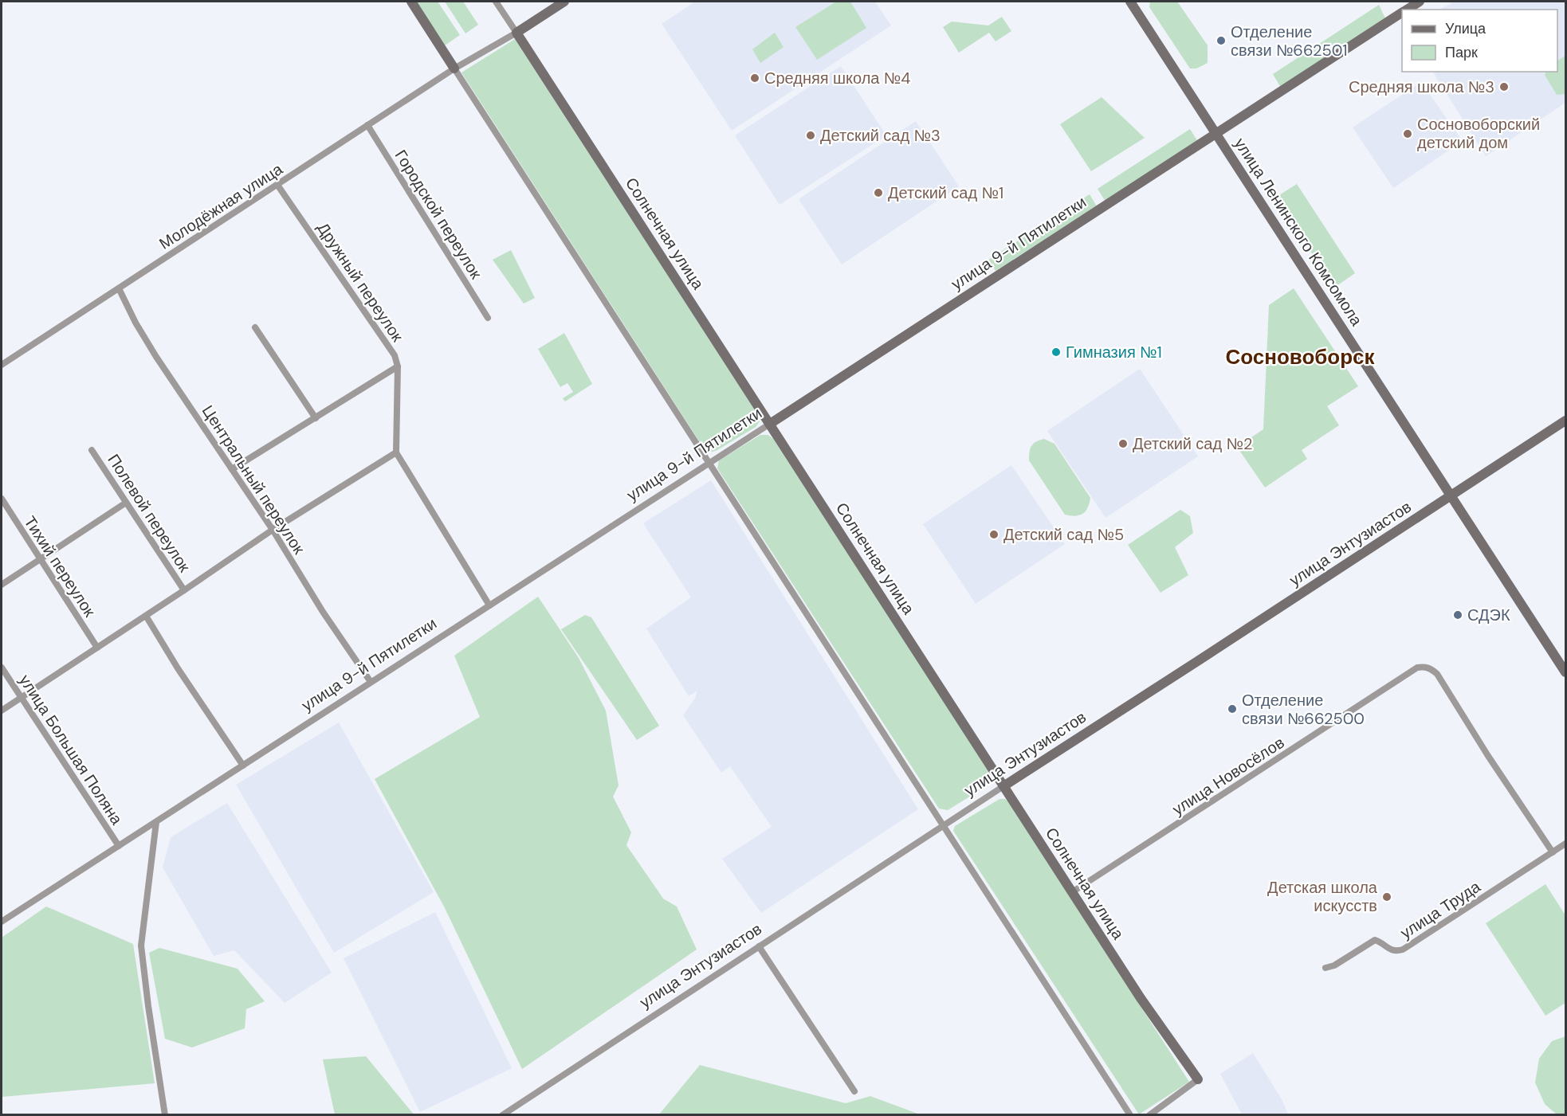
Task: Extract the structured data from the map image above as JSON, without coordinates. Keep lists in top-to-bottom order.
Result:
{
  "streets": {
    "street": [
      "Молодёжная улица",
      "Городской переулок",
      "улица Ленинского Комсомола",
      "Солнечная улица",
      "улица 9-й Пятилетки",
      "Дружный переулок",
      "Центральный переулок",
      "Полевой переулок",
      "улица Энтузиастов",
      "Тихий переулок",
      "улица Большая Поляна",
      "улица Новосёлов",
      "улица Труда"
    ]
  },
  "crossings": [
    ["Молодёжная улица", "Городской переулок"],
    ["Молодёжная улица", "Солнечная улица"],
    ["Молодёжная улица", "Дружный переулок"],
    ["Молодёжная улица", "Центральный переулок"],
    ["улица Ленинского Комсомола", "улица 9-й Пятилетки"],
    ["улица Ленинского Комсомола", "улица Энтузиастов"],
    ["Солнечная улица", "улица 9-й Пятилетки"],
    ["Солнечная улица", "улица Энтузиастов"],
    ["Солнечная улица", "улица Новосёлов"],
    ["улица 9-й Пятилетки", "Центральный переулок"],
    ["улица 9-й Пятилетки", "улица Большая Поляна"],
    ["улица Новосёлов", "улица Труда"]
  ],
  "districts": ["Сосновоборск"],
  "places": [
    "Отделение связи №662501",
    "Средняя школа №4",
    "Средняя школа №3",
    "Сосновоборский детский дом",
    "Детский сад №3",
    "Детский сад №1",
    "Гимназия №1",
    "Детский сад №2",
    "Детский сад №5",
    "СДЭК",
    "Отделение связи №662500",
    "Детская школа искусств"
  ],
  "legend": ["Улица", "Парк"]
}
